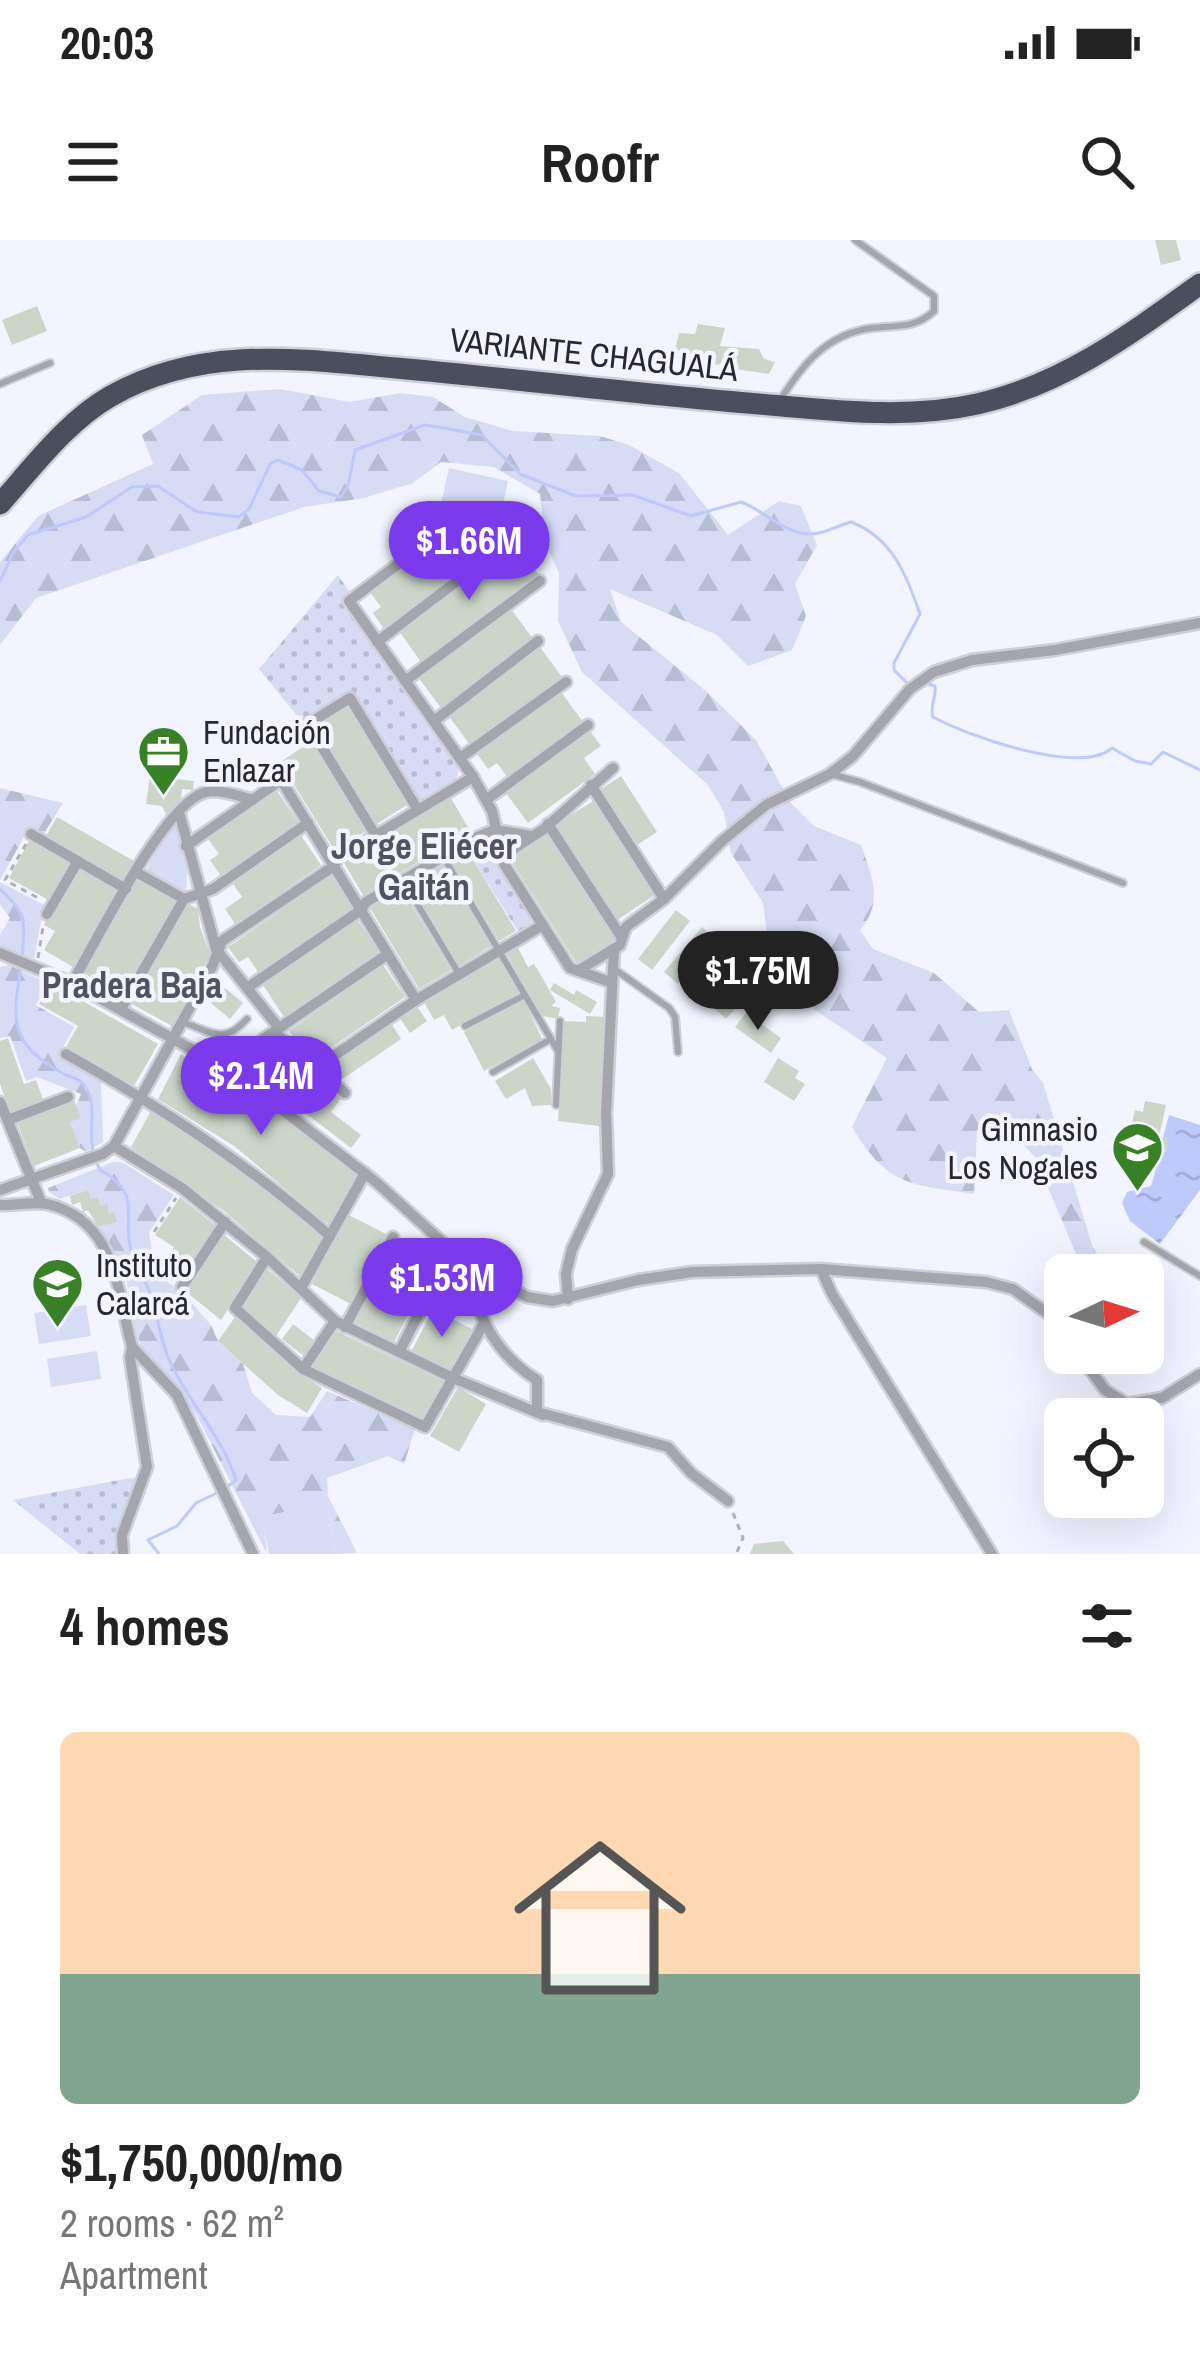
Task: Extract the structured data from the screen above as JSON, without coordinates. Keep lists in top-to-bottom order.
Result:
{
  "streets": {
    "highway": ["VARIANTE CHAGUALÁ"]
  },
  "districts": ["Jorge Eliécer Gaitán", "Pradera Baja"],
  "places": {
    "office": ["Fundación Enlazar"],
    "school or university": ["Gimnasio Los Nogales", "Instituto Calarcá"]
  },
  "north": "right",
  "page": {
    "status": "20:03",
    "header": "Roofr",
    "price": [
      "$1.66M",
      "$1.75M",
      "$2.14M",
      "$1.53M"
    ],
    "heading": "4 homes",
    "list": [
      {
        "name": "$1,750,000/mo",
        "note": "2 rooms · 62 m² · Apartment"
      }
    ]
  }
}
